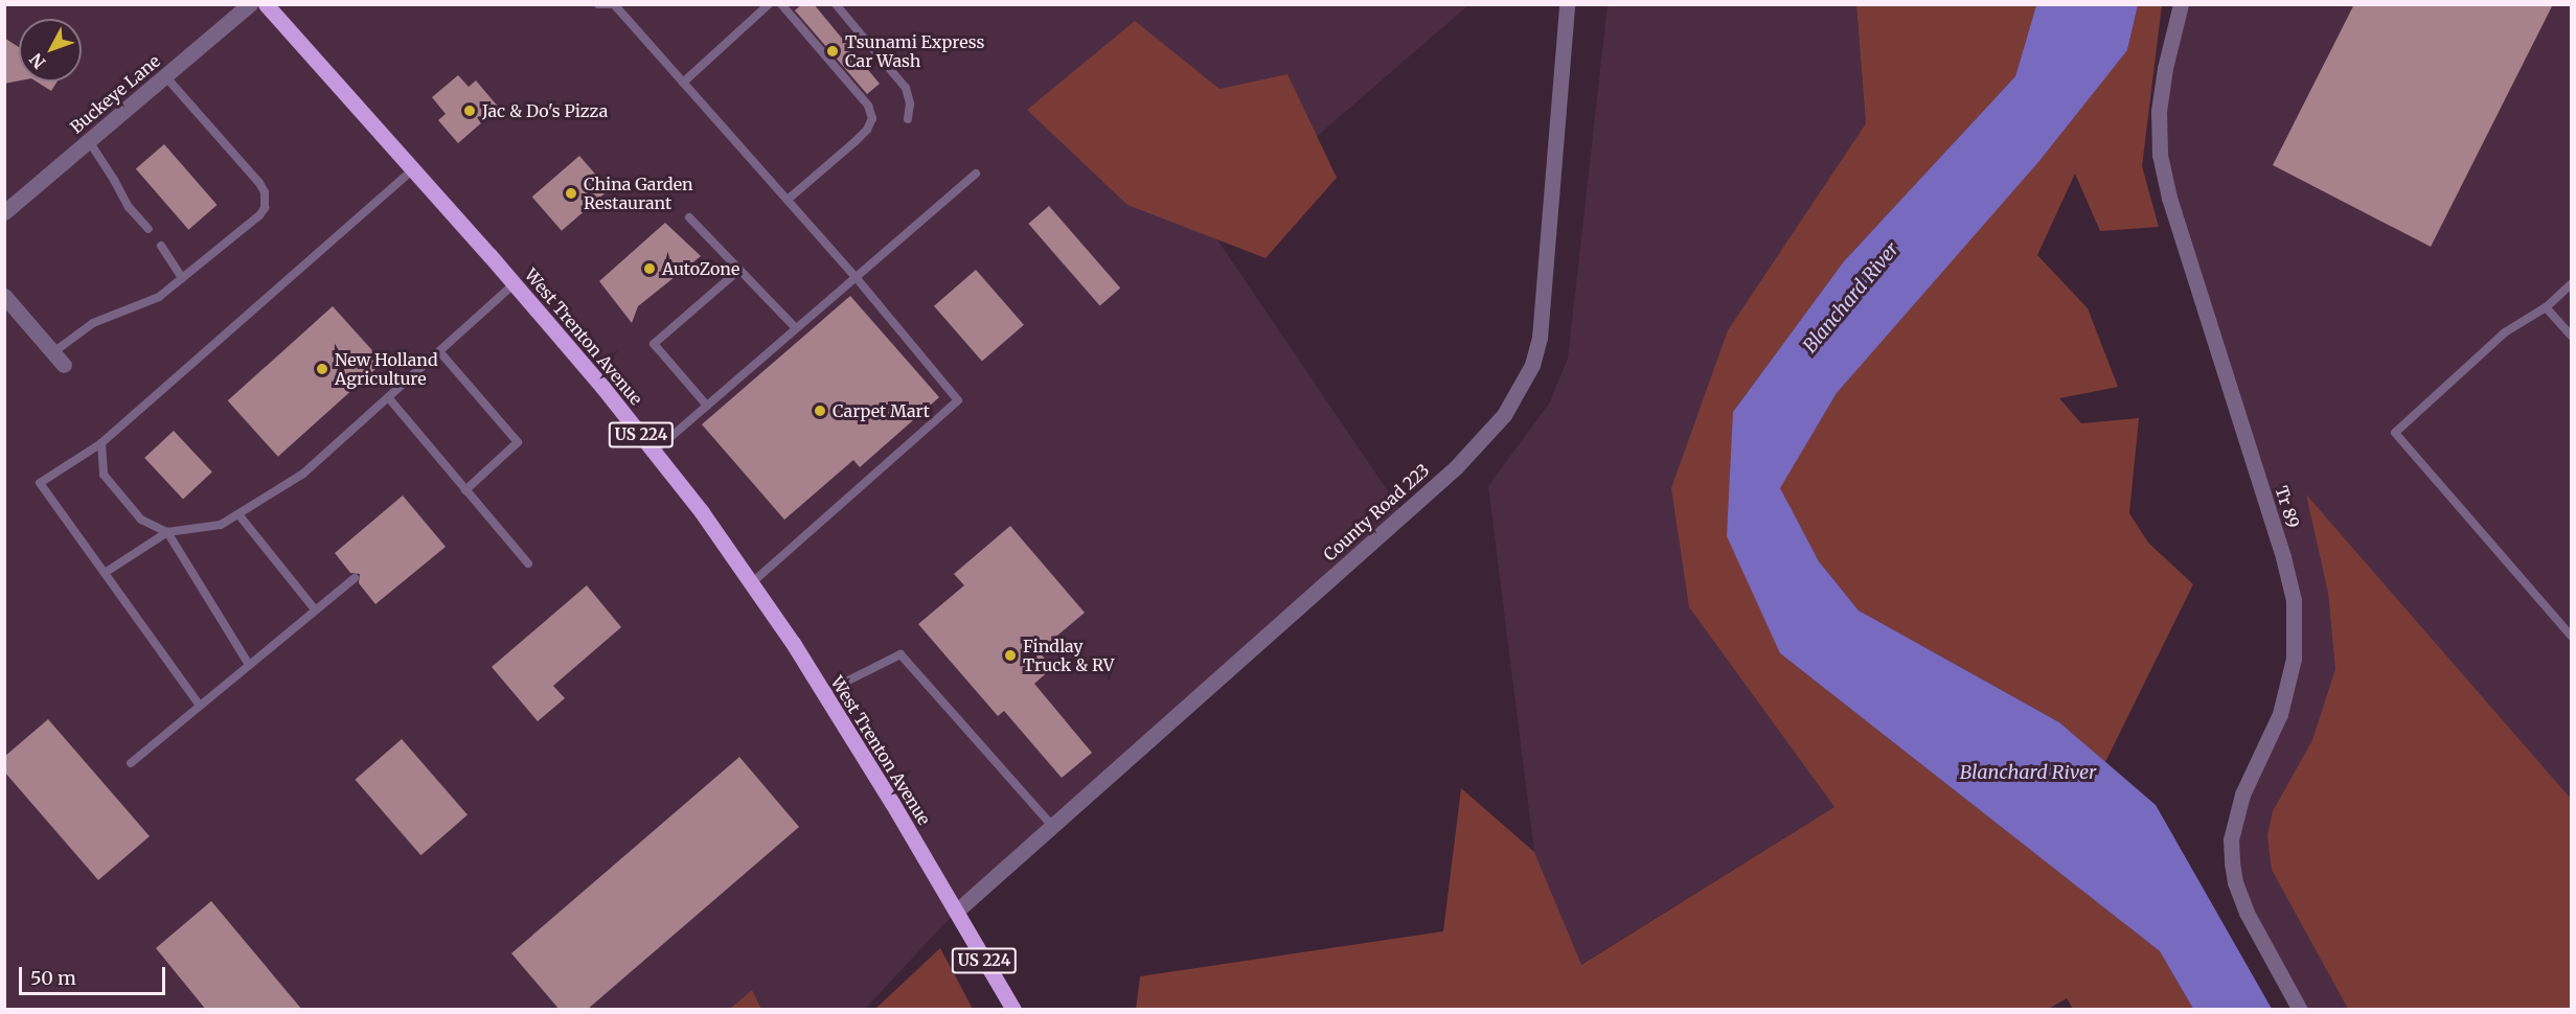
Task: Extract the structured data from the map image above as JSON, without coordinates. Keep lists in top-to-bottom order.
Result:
{
  "streets": {
    "main road": ["West Trenton Avenue", "US 224"],
    "street": ["Buckeye Lane", "Tr 89", "County Road 223"]
  },
  "crossings": [
    ["West Trenton Avenue", "US 224"],
    ["West Trenton Avenue", "County Road 223"],
    ["US 224", "County Road 223"]
  ],
  "water": ["Blanchard River"],
  "places": [
    "Tsunami Express Car Wash",
    "Jac & Do's Pizza",
    "China Garden Restaurant",
    "AutoZone",
    "New Holland Agriculture",
    "Carpet Mart",
    "Findlay Truck & RV"
  ],
  "scale_bar": "50 m",
  "north": "bottom left"
}
